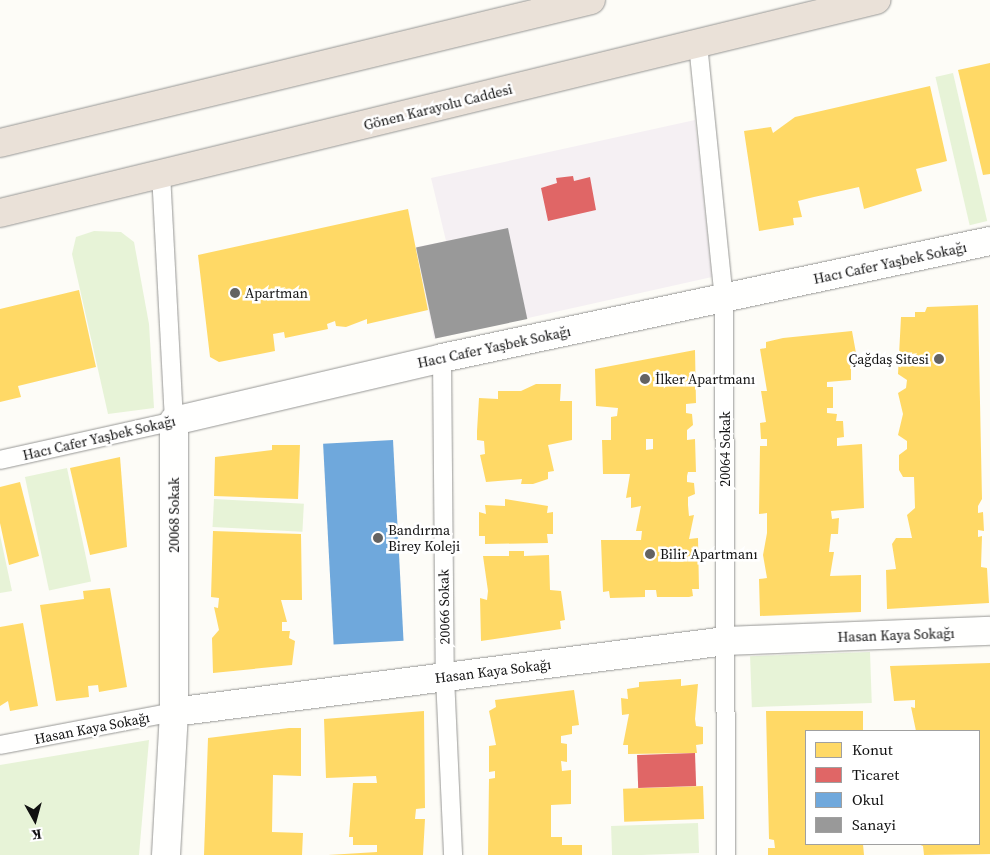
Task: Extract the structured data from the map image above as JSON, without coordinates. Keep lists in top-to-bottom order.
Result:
{
  "streets": {
    "highway": ["Gönen Karayolu Caddesi"],
    "street": ["Hacı Cafer Yaşbek Sokağı", "20068 Sokak", "Hasan Kaya Sokağı"],
    "lane": ["20064 Sokak", "20066 Sokak"]
  },
  "crossings": [
    ["Gönen Karayolu Caddesi", "20064 Sokak"],
    ["Gönen Karayolu Caddesi", "20068 Sokak"],
    ["Hacı Cafer Yaşbek Sokağı", "20064 Sokak"],
    ["Hacı Cafer Yaşbek Sokağı", "20068 Sokak"],
    ["Hacı Cafer Yaşbek Sokağı", "20066 Sokak"],
    ["20064 Sokak", "Hasan Kaya Sokağı"],
    ["20068 Sokak", "Hasan Kaya Sokağı"],
    ["20066 Sokak", "Hasan Kaya Sokağı"]
  ],
  "places": [
    "Apartman",
    "Çağdaş Sitesi",
    "İlker Apartmanı",
    "Bandırma Birey Koleji",
    "Bilir Apartmanı"
  ],
  "legend": [
    "Konut",
    "Ticaret",
    "Okul",
    "Sanayi"
  ],
  "north": "bottom"
}
